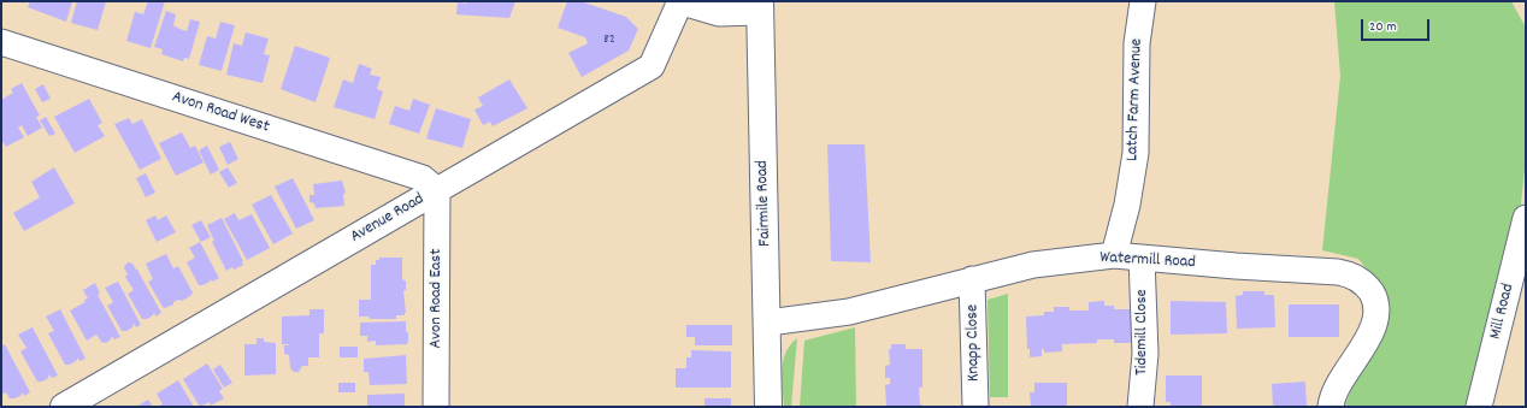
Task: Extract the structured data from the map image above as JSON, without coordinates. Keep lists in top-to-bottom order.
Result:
{
  "streets": {
    "street": [
      "Latch Farm Avenue",
      "Avon Road West",
      "Fairmile Road",
      "Avenue Road",
      "Watermill Road",
      "Avon Road East",
      "Mill Road",
      "Tidemill Close",
      "Knapp Close"
    ]
  },
  "crossings": [
    ["Latch Farm Avenue", "Watermill Road"],
    ["Avon Road West", "Avenue Road"],
    ["Avon Road West", "Avon Road East"],
    ["Fairmile Road", "Watermill Road"],
    ["Avenue Road", "Avon Road East"],
    ["Watermill Road", "Tidemill Close"],
    ["Watermill Road", "Knapp Close"]
  ],
  "house_numbers": ["82"],
  "scale_bar": "20 m"
}
